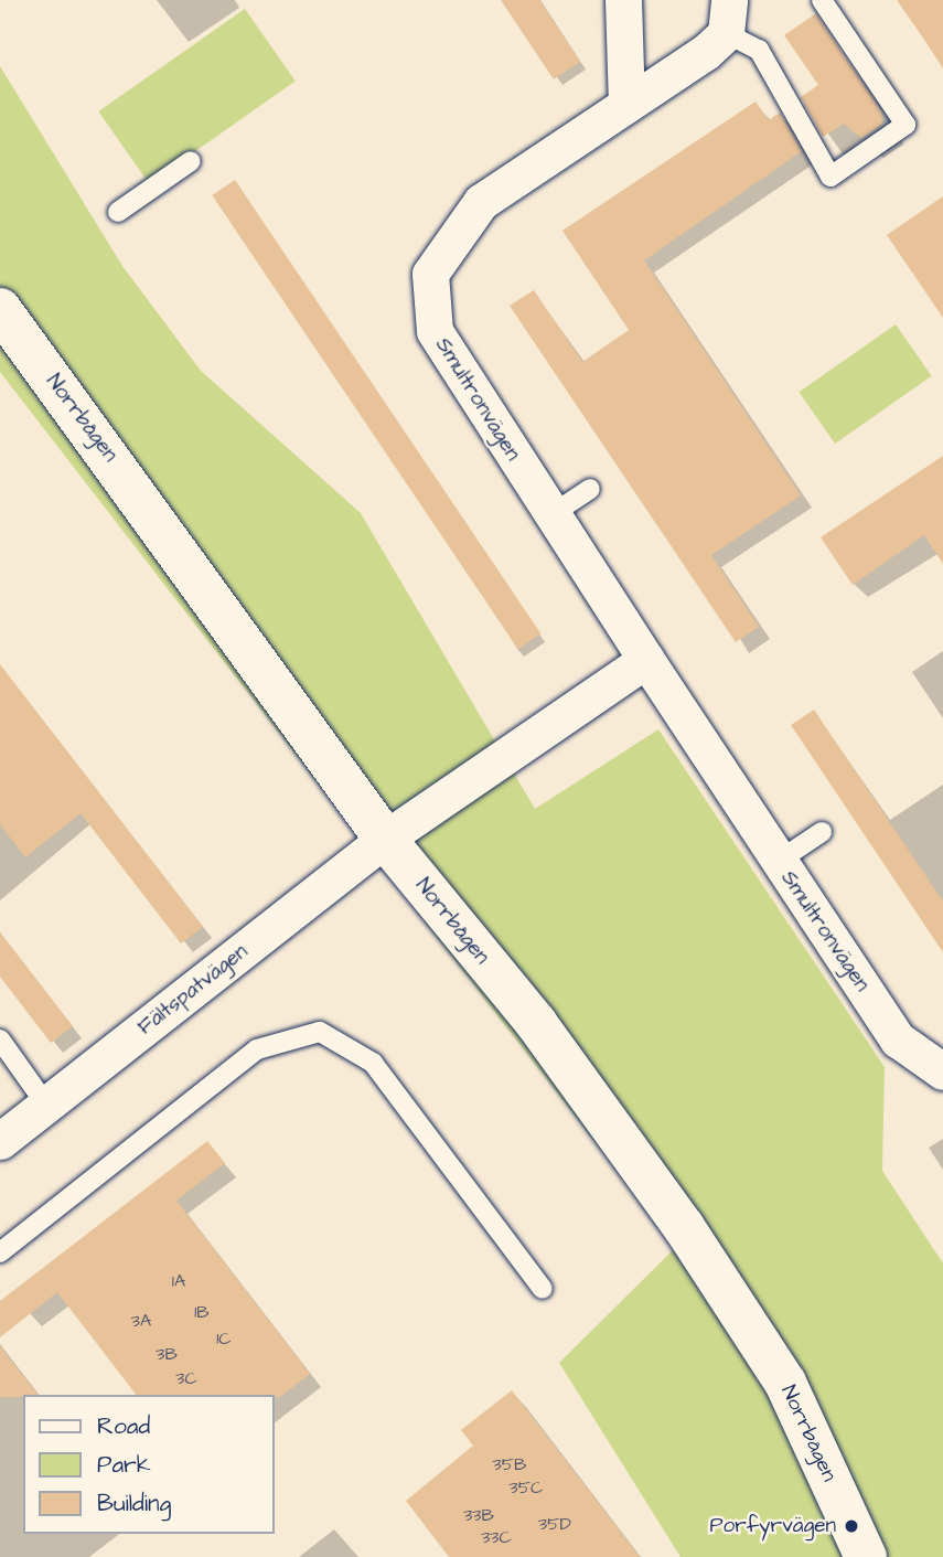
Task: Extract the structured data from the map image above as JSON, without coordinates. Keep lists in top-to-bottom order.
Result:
{
  "streets": {
    "street": ["Smultronvägen", "Norrbågen", "Fältspatvägen"]
  },
  "crossings": [
    ["Norrbågen", "Fältspatvägen"]
  ],
  "places": ["Porfyrvägen"],
  "house_numbers": [
    "1A",
    "1B",
    "3A",
    "1C",
    "3B",
    "3C",
    "35B",
    "35C",
    "33B",
    "35D",
    "33C"
  ],
  "legend": ["Road", "Park", "Building"]
}
